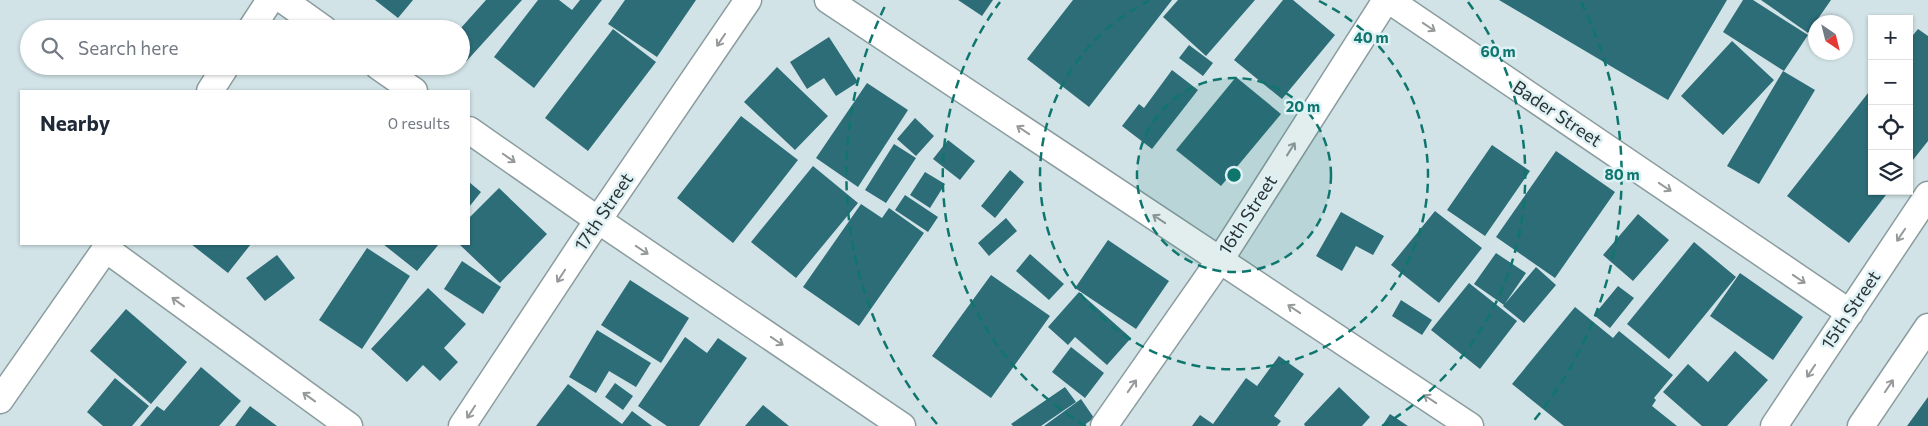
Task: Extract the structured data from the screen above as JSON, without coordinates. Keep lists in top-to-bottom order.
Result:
{
  "streets": {
    "street": [
      "Bader Street",
      "17th Street",
      "16th Street",
      "15th Street"
    ]
  },
  "crossings": [
    ["Bader Street", "16th Street"],
    ["Bader Street", "15th Street"]
  ],
  "one_way": ["Bader Street", "17th Street", "16th Street"],
  "north": "bottom right",
  "page": {
    "map_buttons": ["+", "−"],
    "search": "Search here",
    "heading": ["Nearby", "0 results"]
  },
  "rings": [
    "40 m",
    "60 m",
    "20 m",
    "80 m"
  ]
}
